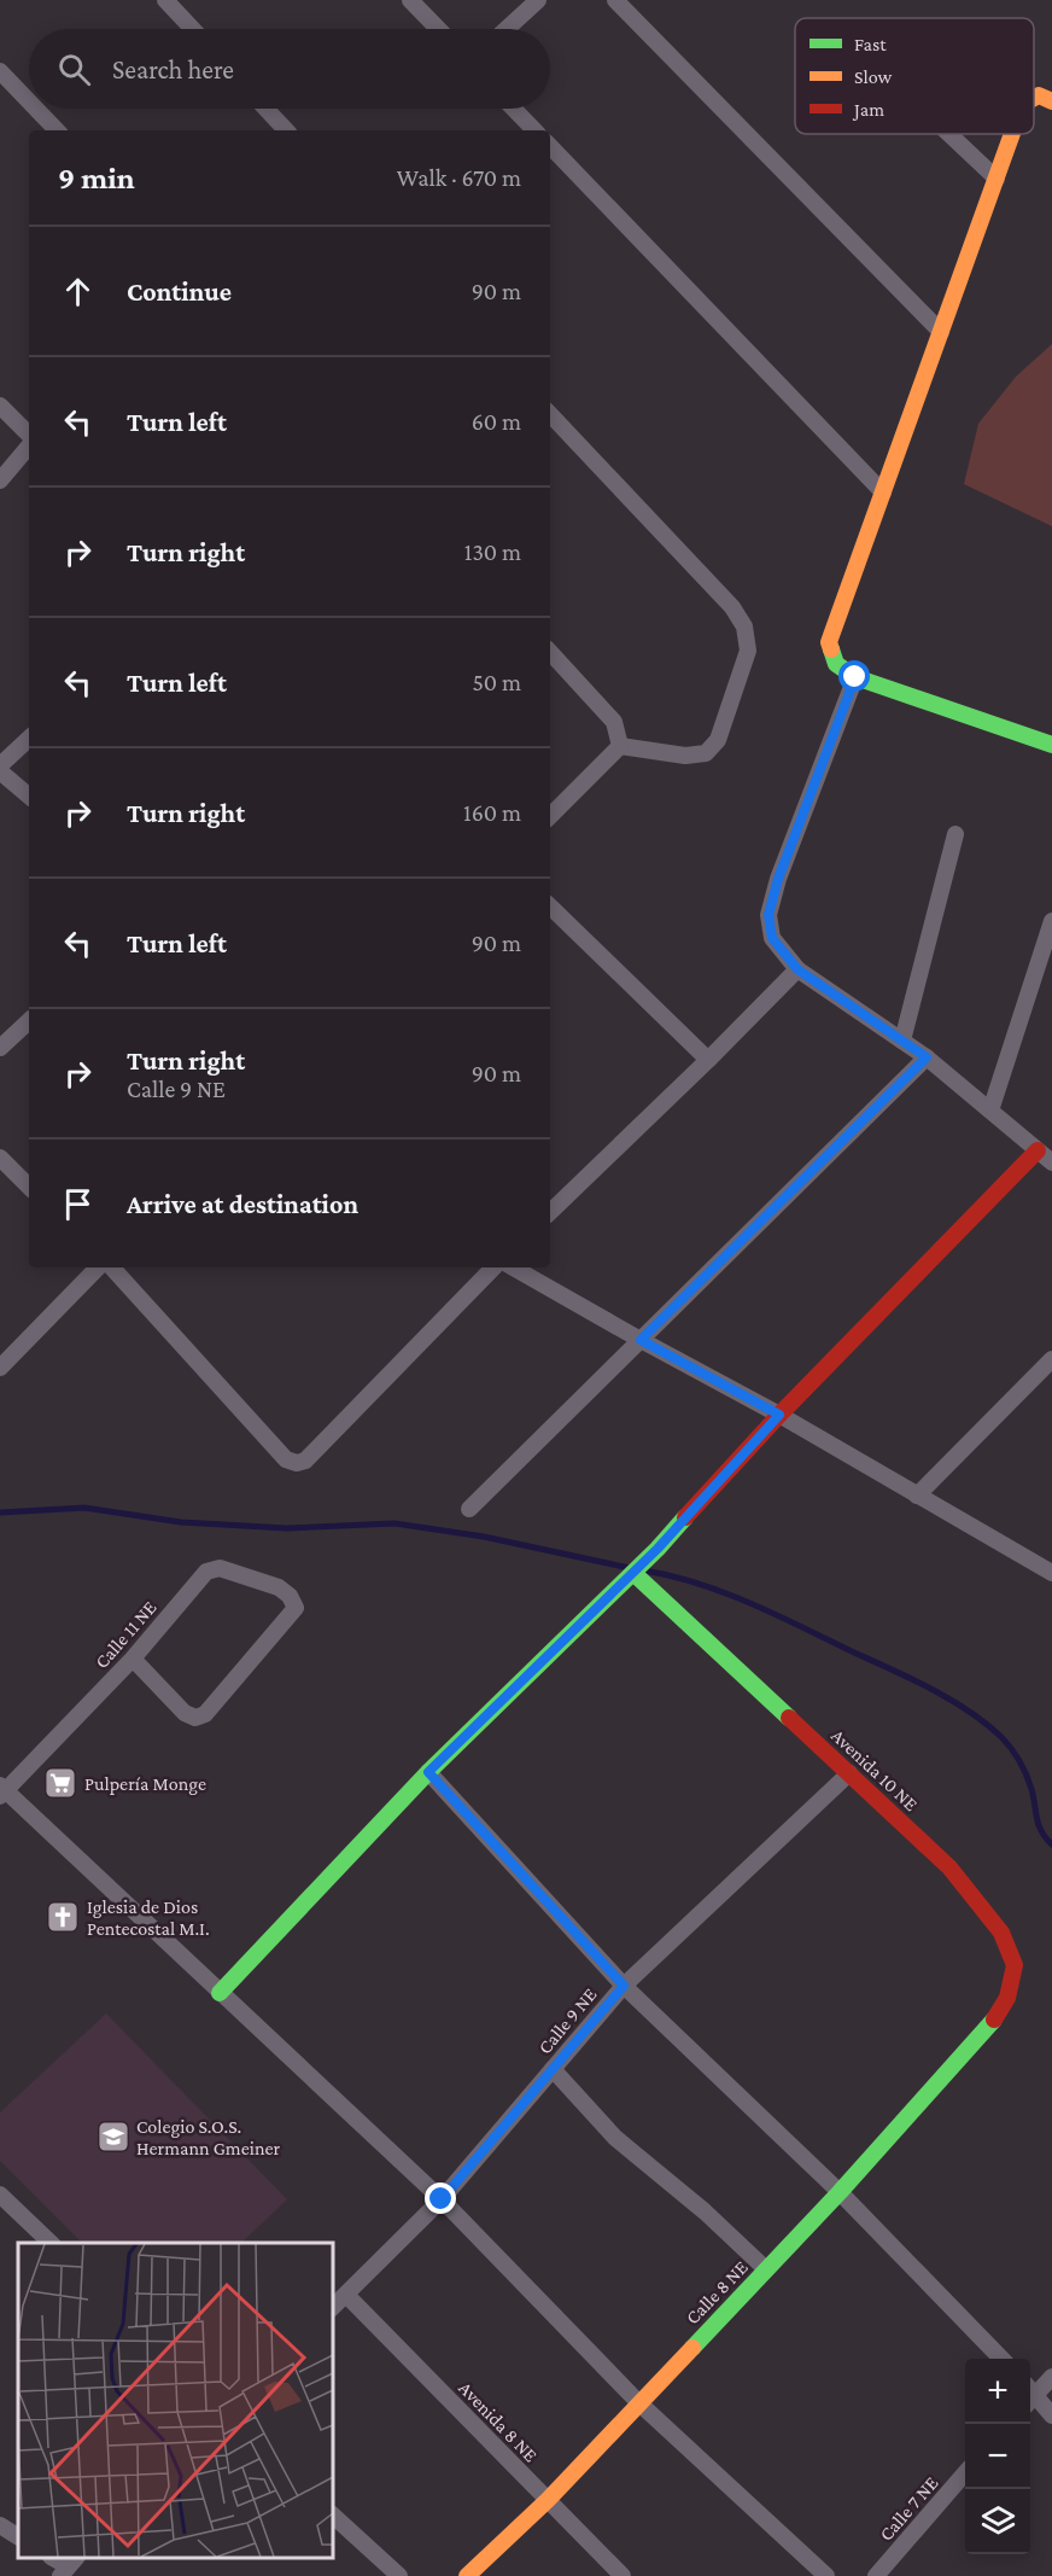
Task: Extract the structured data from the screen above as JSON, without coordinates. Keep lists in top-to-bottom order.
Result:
{
  "streets": {
    "street": [
      "Calle 11 NE",
      "Avenida 10 NE",
      "Calle 9 NE",
      "Calle 8 NE",
      "Avenida 8 NE",
      "Calle 7 NE"
    ]
  },
  "crossings": [
    ["Avenida 10 NE", "Calle 9 NE"],
    ["Avenida 10 NE", "Calle 8 NE"],
    ["Calle 9 NE", "Avenida 8 NE"],
    ["Calle 8 NE", "Avenida 8 NE"]
  ],
  "places": {
    "supermarket": ["Pulpería Monge"],
    "church": ["Iglesia de Dios Pentecostal M.I."],
    "school or university": ["Colegio S.O.S. Hermann Gmeiner"]
  },
  "legend": ["Fast", "Slow", "Jam"],
  "page": {
    "search": "Search here",
    "heading": ["9 min", "Walk · 670 m"],
    "list": [
      ["Continue", "90 m"],
      ["Turn left", "60 m"],
      ["Turn right", "130 m"],
      ["Turn left", "50 m"],
      ["Turn right", "160 m"],
      ["Turn left", "90 m"],
      ["Turn right", "Calle 9 NE", "90 m"],
      "Arrive at destination"
    ],
    "map_buttons": ["+", "−"]
  }
}
